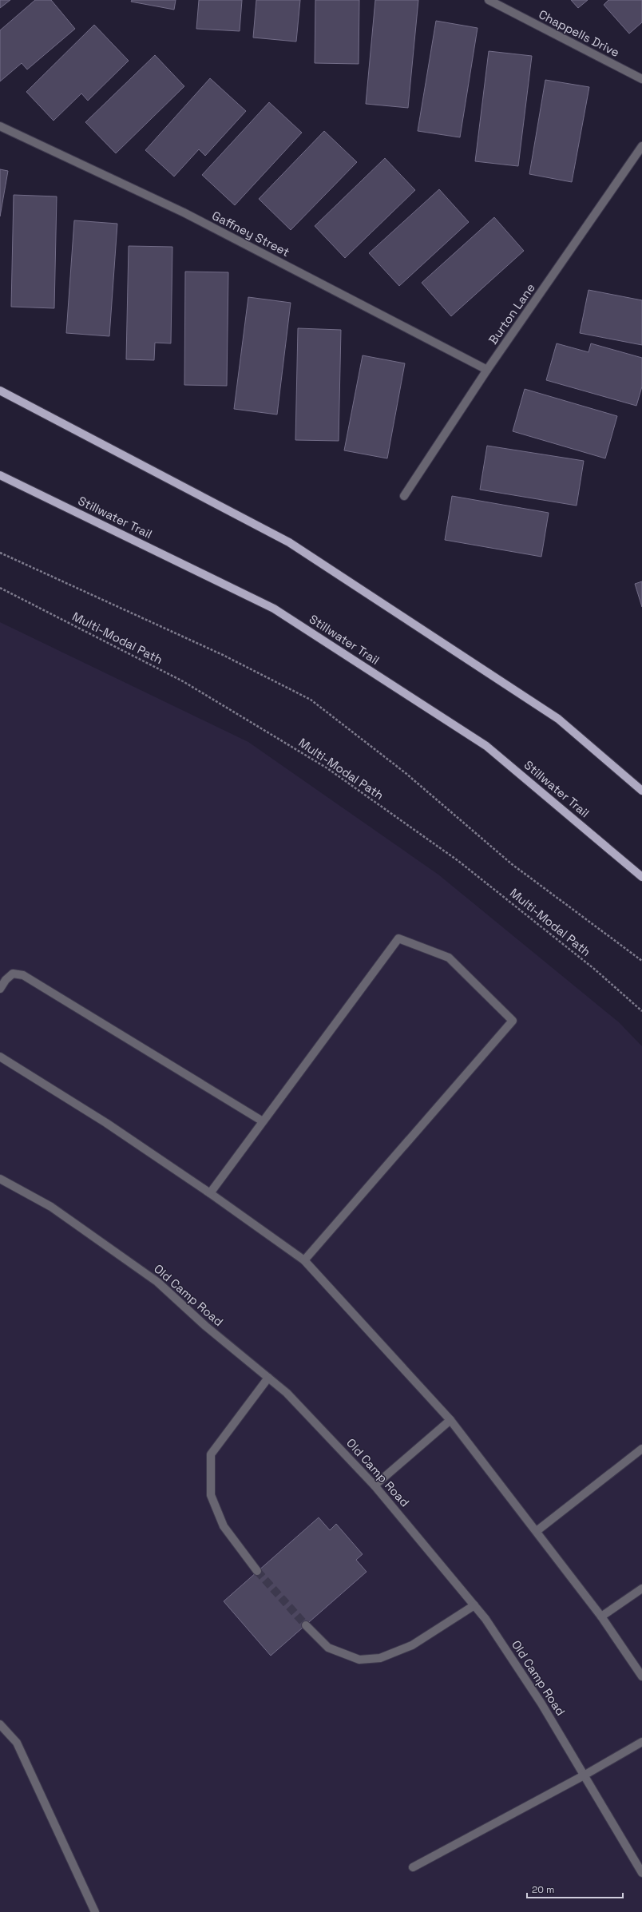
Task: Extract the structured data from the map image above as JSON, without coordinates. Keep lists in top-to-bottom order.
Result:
{
  "streets": {
    "main road": ["Stillwater Trail"],
    "street": [
      "Chappells Drive",
      "Gaffney Street",
      "Burton Lane",
      "Old Camp Road"
    ],
    "path": ["Multi-Modal Path"]
  },
  "crossings": [
    ["Gaffney Street", "Burton Lane"]
  ],
  "scale_bar": "20 m"
}
